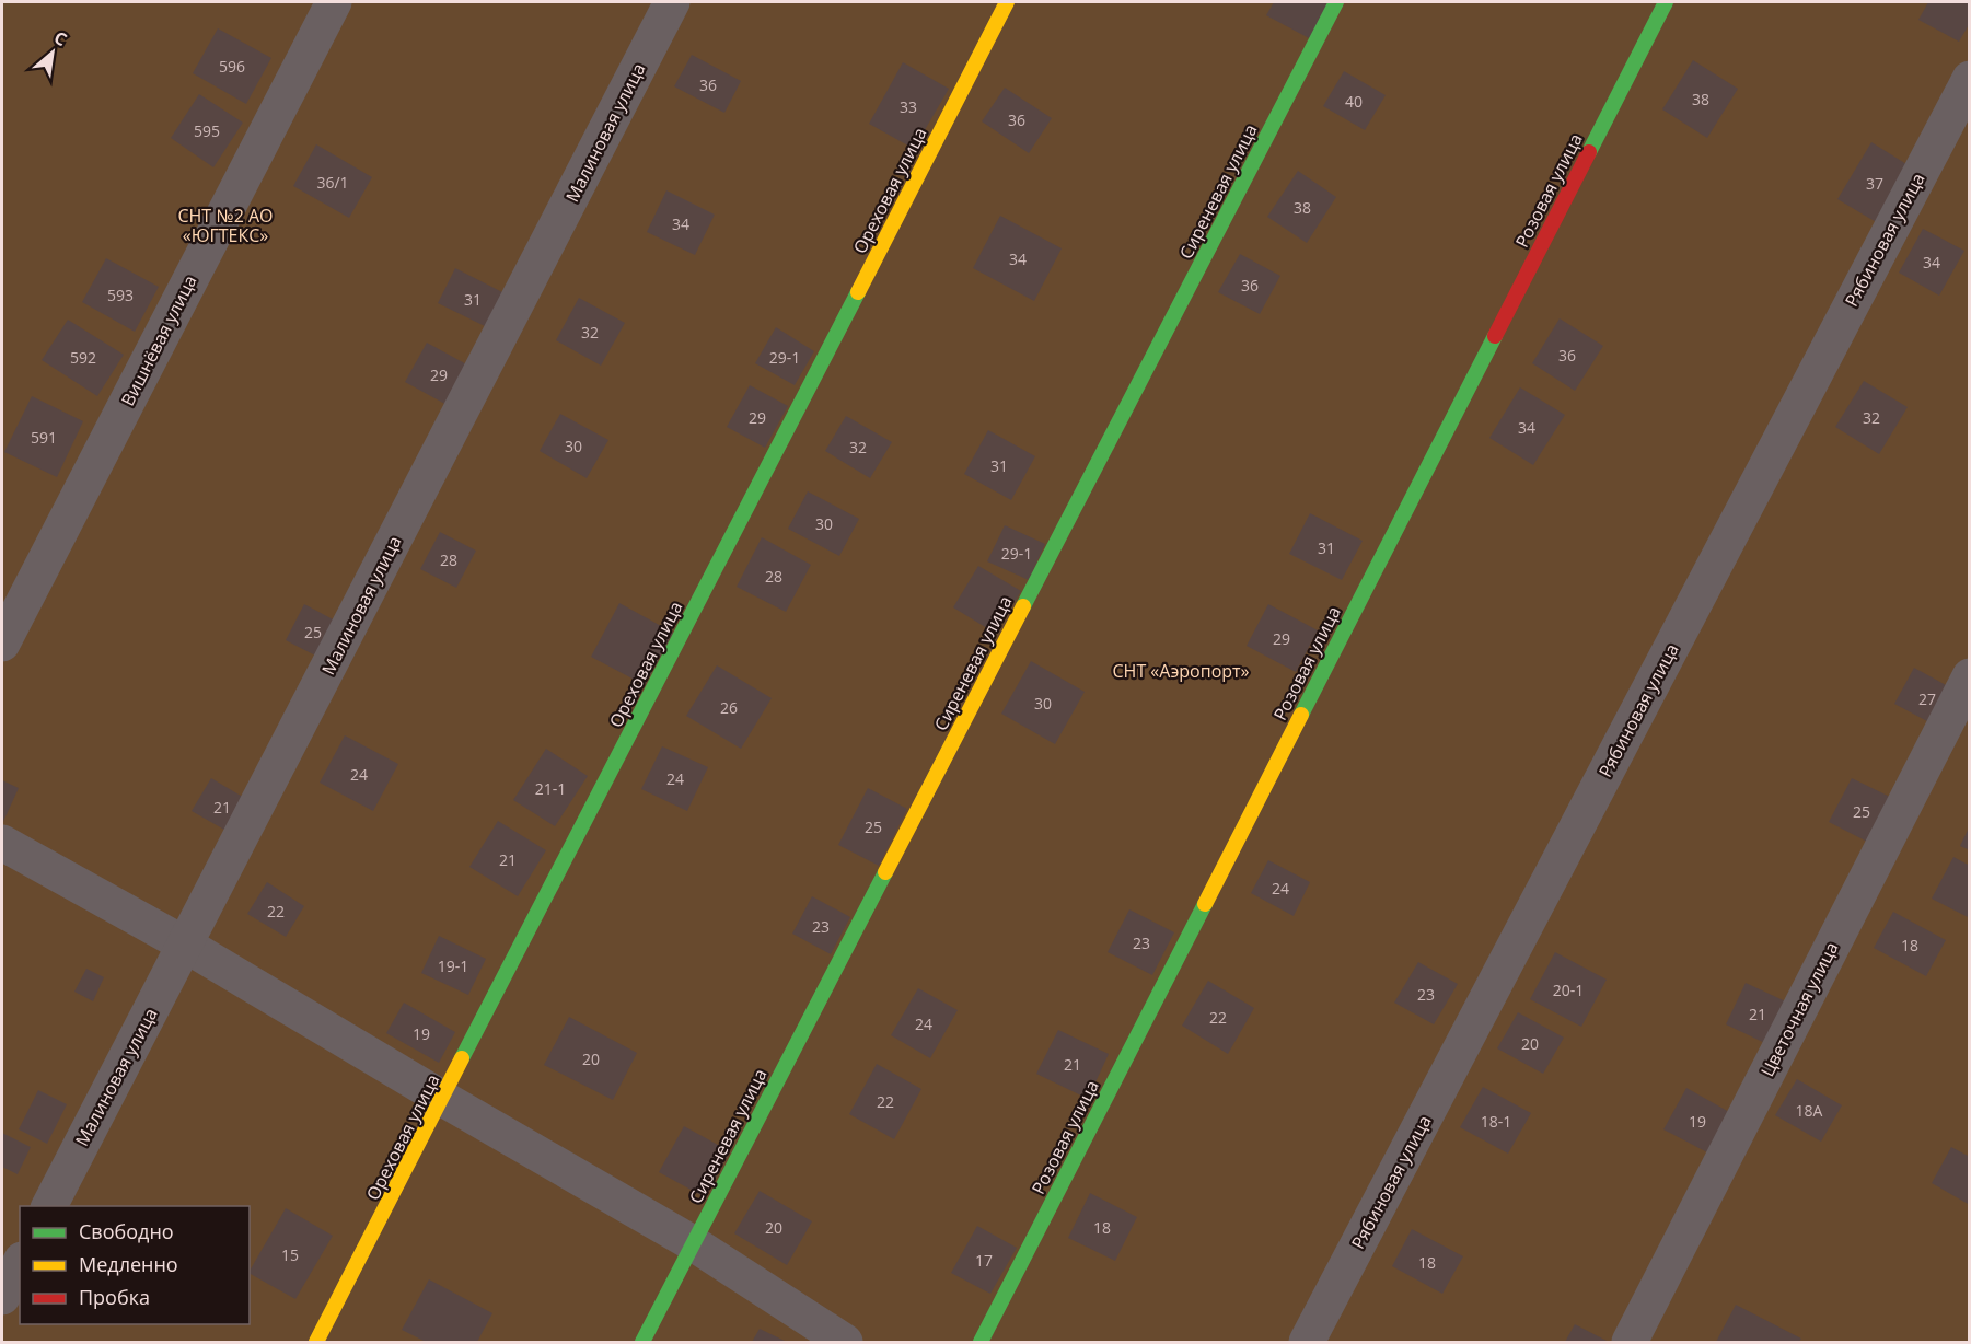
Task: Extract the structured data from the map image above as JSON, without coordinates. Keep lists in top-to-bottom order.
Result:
{
  "streets": {
    "street": [
      "Малиновая улица",
      "Ореховая улица",
      "Розовая улица",
      "Сиреневая улица",
      "Рябиновая улица",
      "Вишнёвая улица",
      "Цветочная улица"
    ]
  },
  "parks": ["СНТ №2 АО «ЮГТЕКС»", "СНТ «Аэропорт»"],
  "house_numbers": [
    "596",
    "36",
    "38",
    "40",
    "33",
    "36",
    "595",
    "36/1",
    "37",
    "38",
    "34",
    "34",
    "34",
    "36",
    "593",
    "31",
    "32",
    "36",
    "592",
    "29-1",
    "29",
    "29",
    "32",
    "34",
    "591",
    "30",
    "32",
    "31",
    "30",
    "31",
    "29-1",
    "28",
    "28",
    "25",
    "29",
    "27",
    "30",
    "26",
    "24",
    "24",
    "21-1",
    "21",
    "25",
    "25",
    "21",
    "24",
    "22",
    "23",
    "23",
    "18",
    "19-1",
    "20-1",
    "23",
    "21",
    "22",
    "24",
    "19",
    "20",
    "20",
    "21",
    "22",
    "18А",
    "18-1",
    "19",
    "20",
    "18",
    "15",
    "17",
    "18"
  ],
  "legend": ["Свободно", "Медленно", "Пробка"],
  "north": "top right"
}
